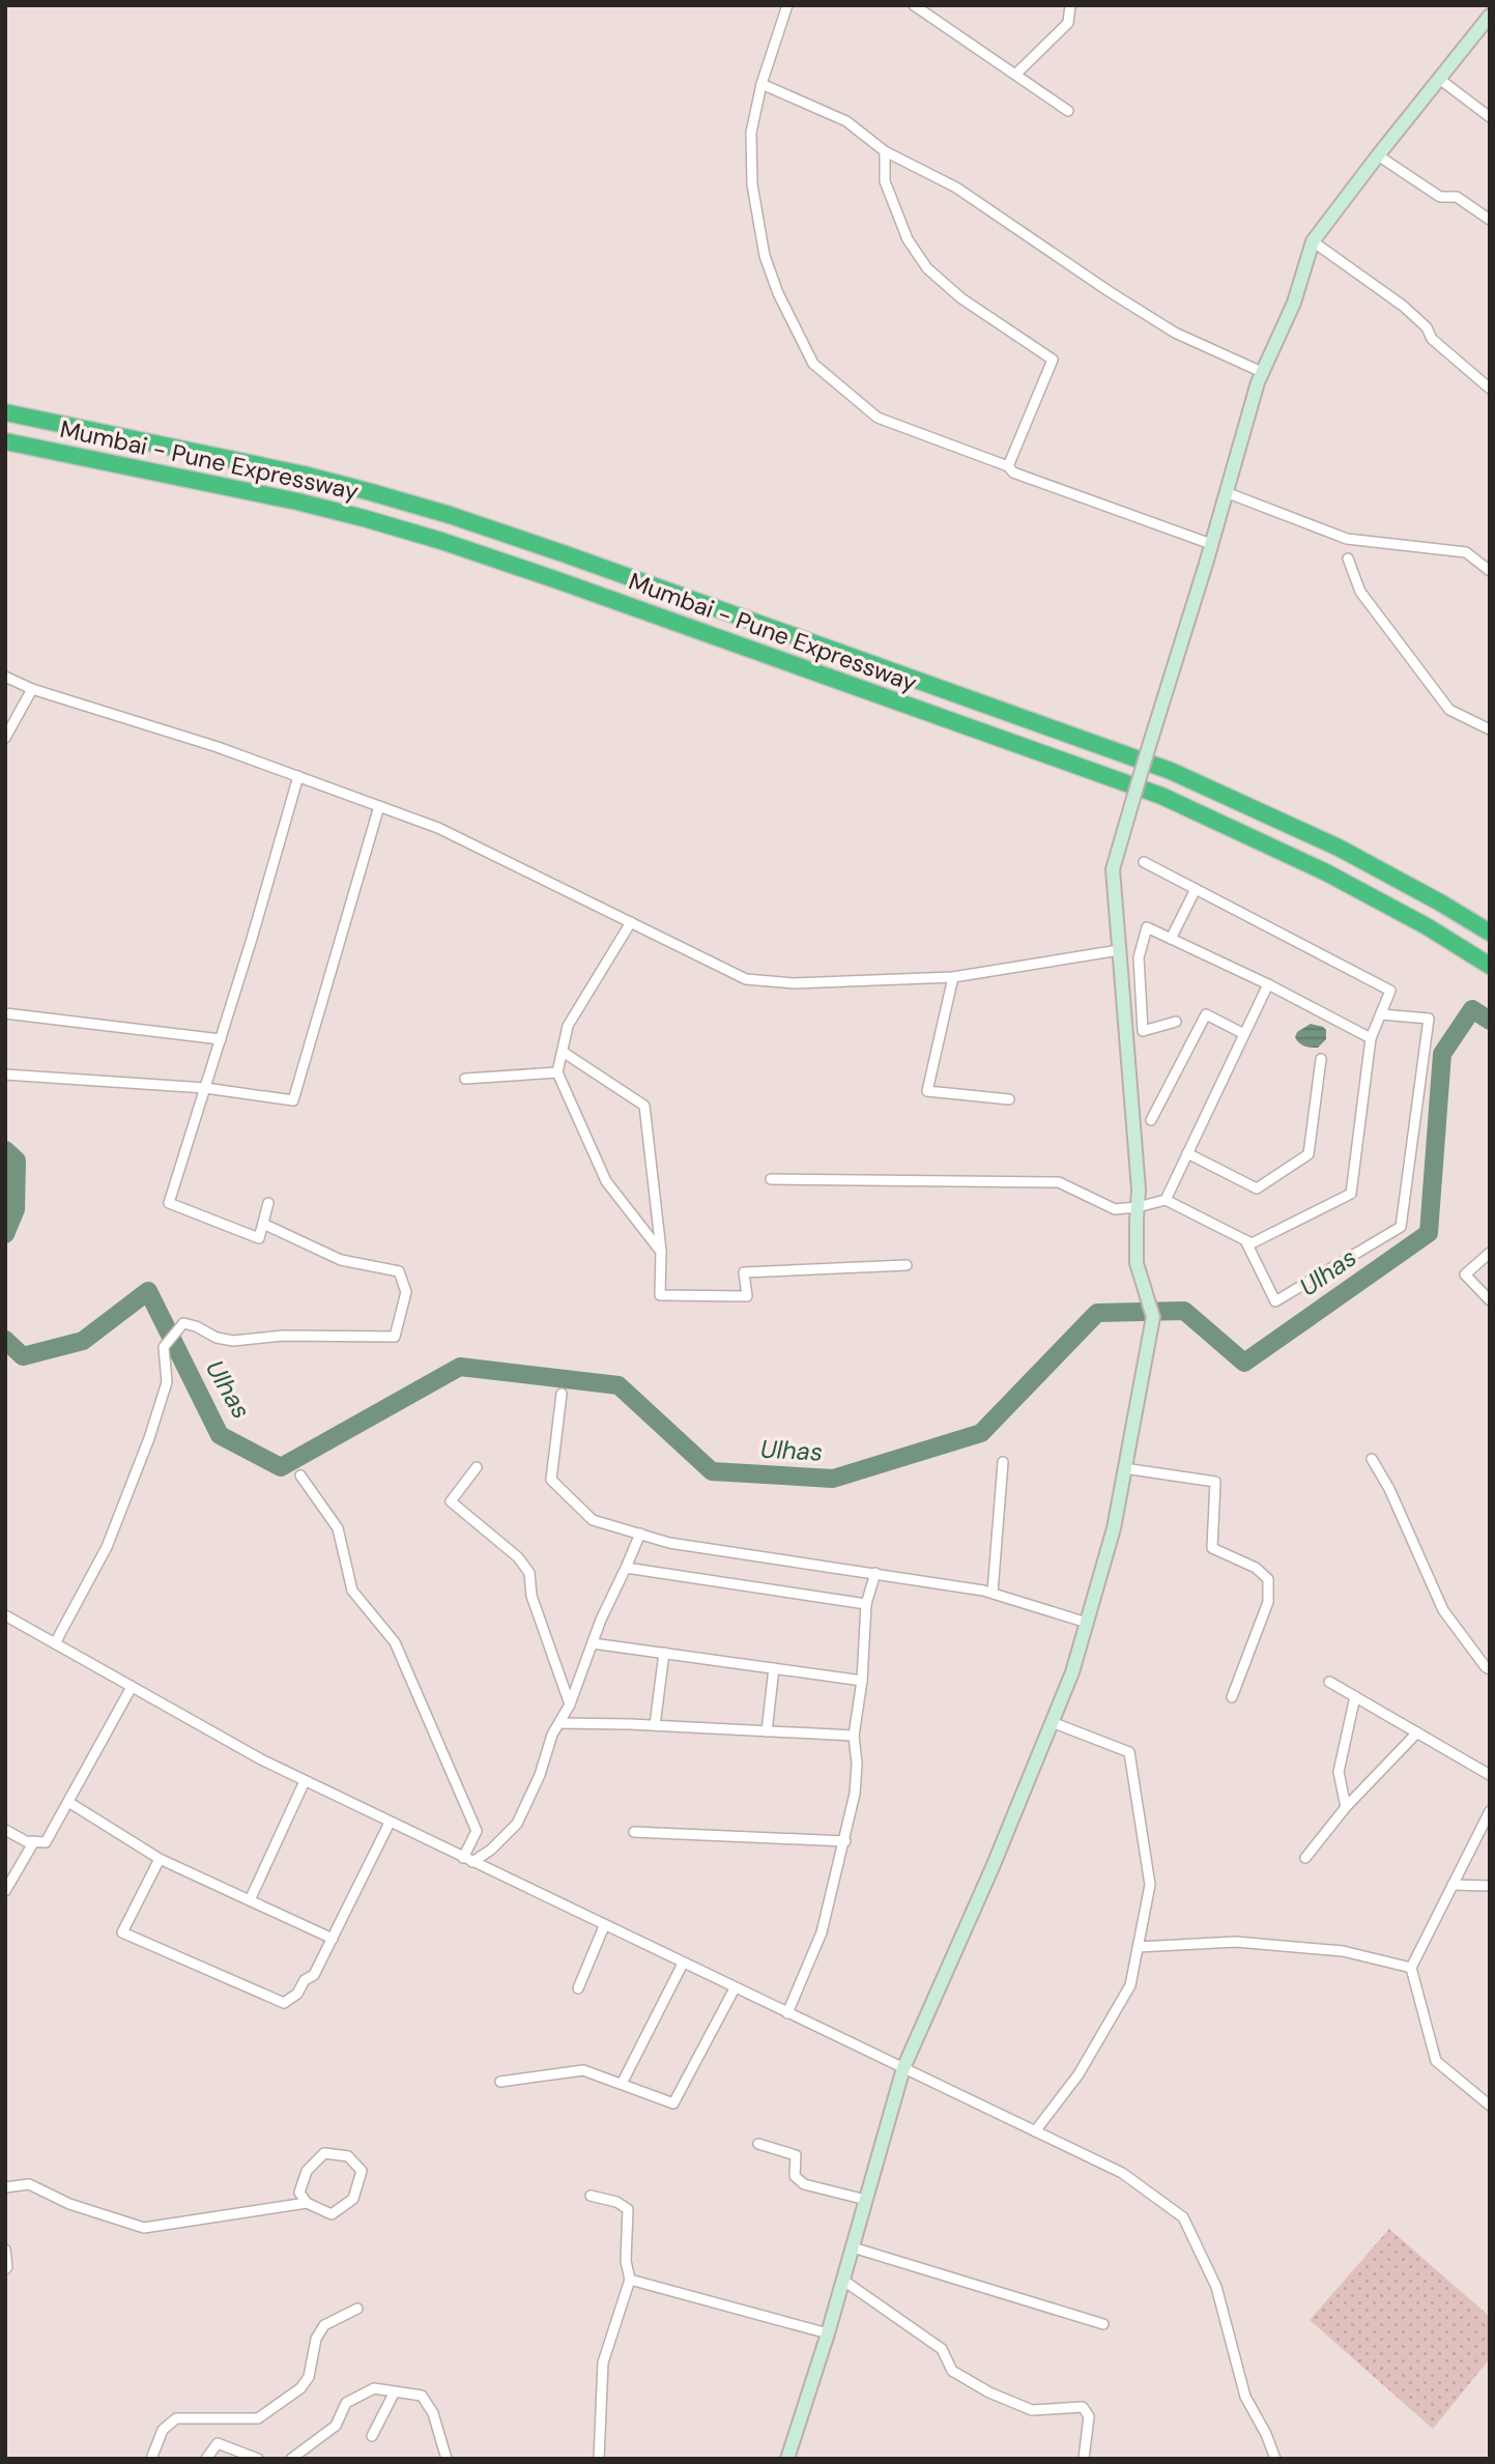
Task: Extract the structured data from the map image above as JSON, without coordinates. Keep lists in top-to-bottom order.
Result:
{
  "streets": {
    "highway": ["Mumbai - Pune Expressway"]
  },
  "water": ["Ulhas"]
}
